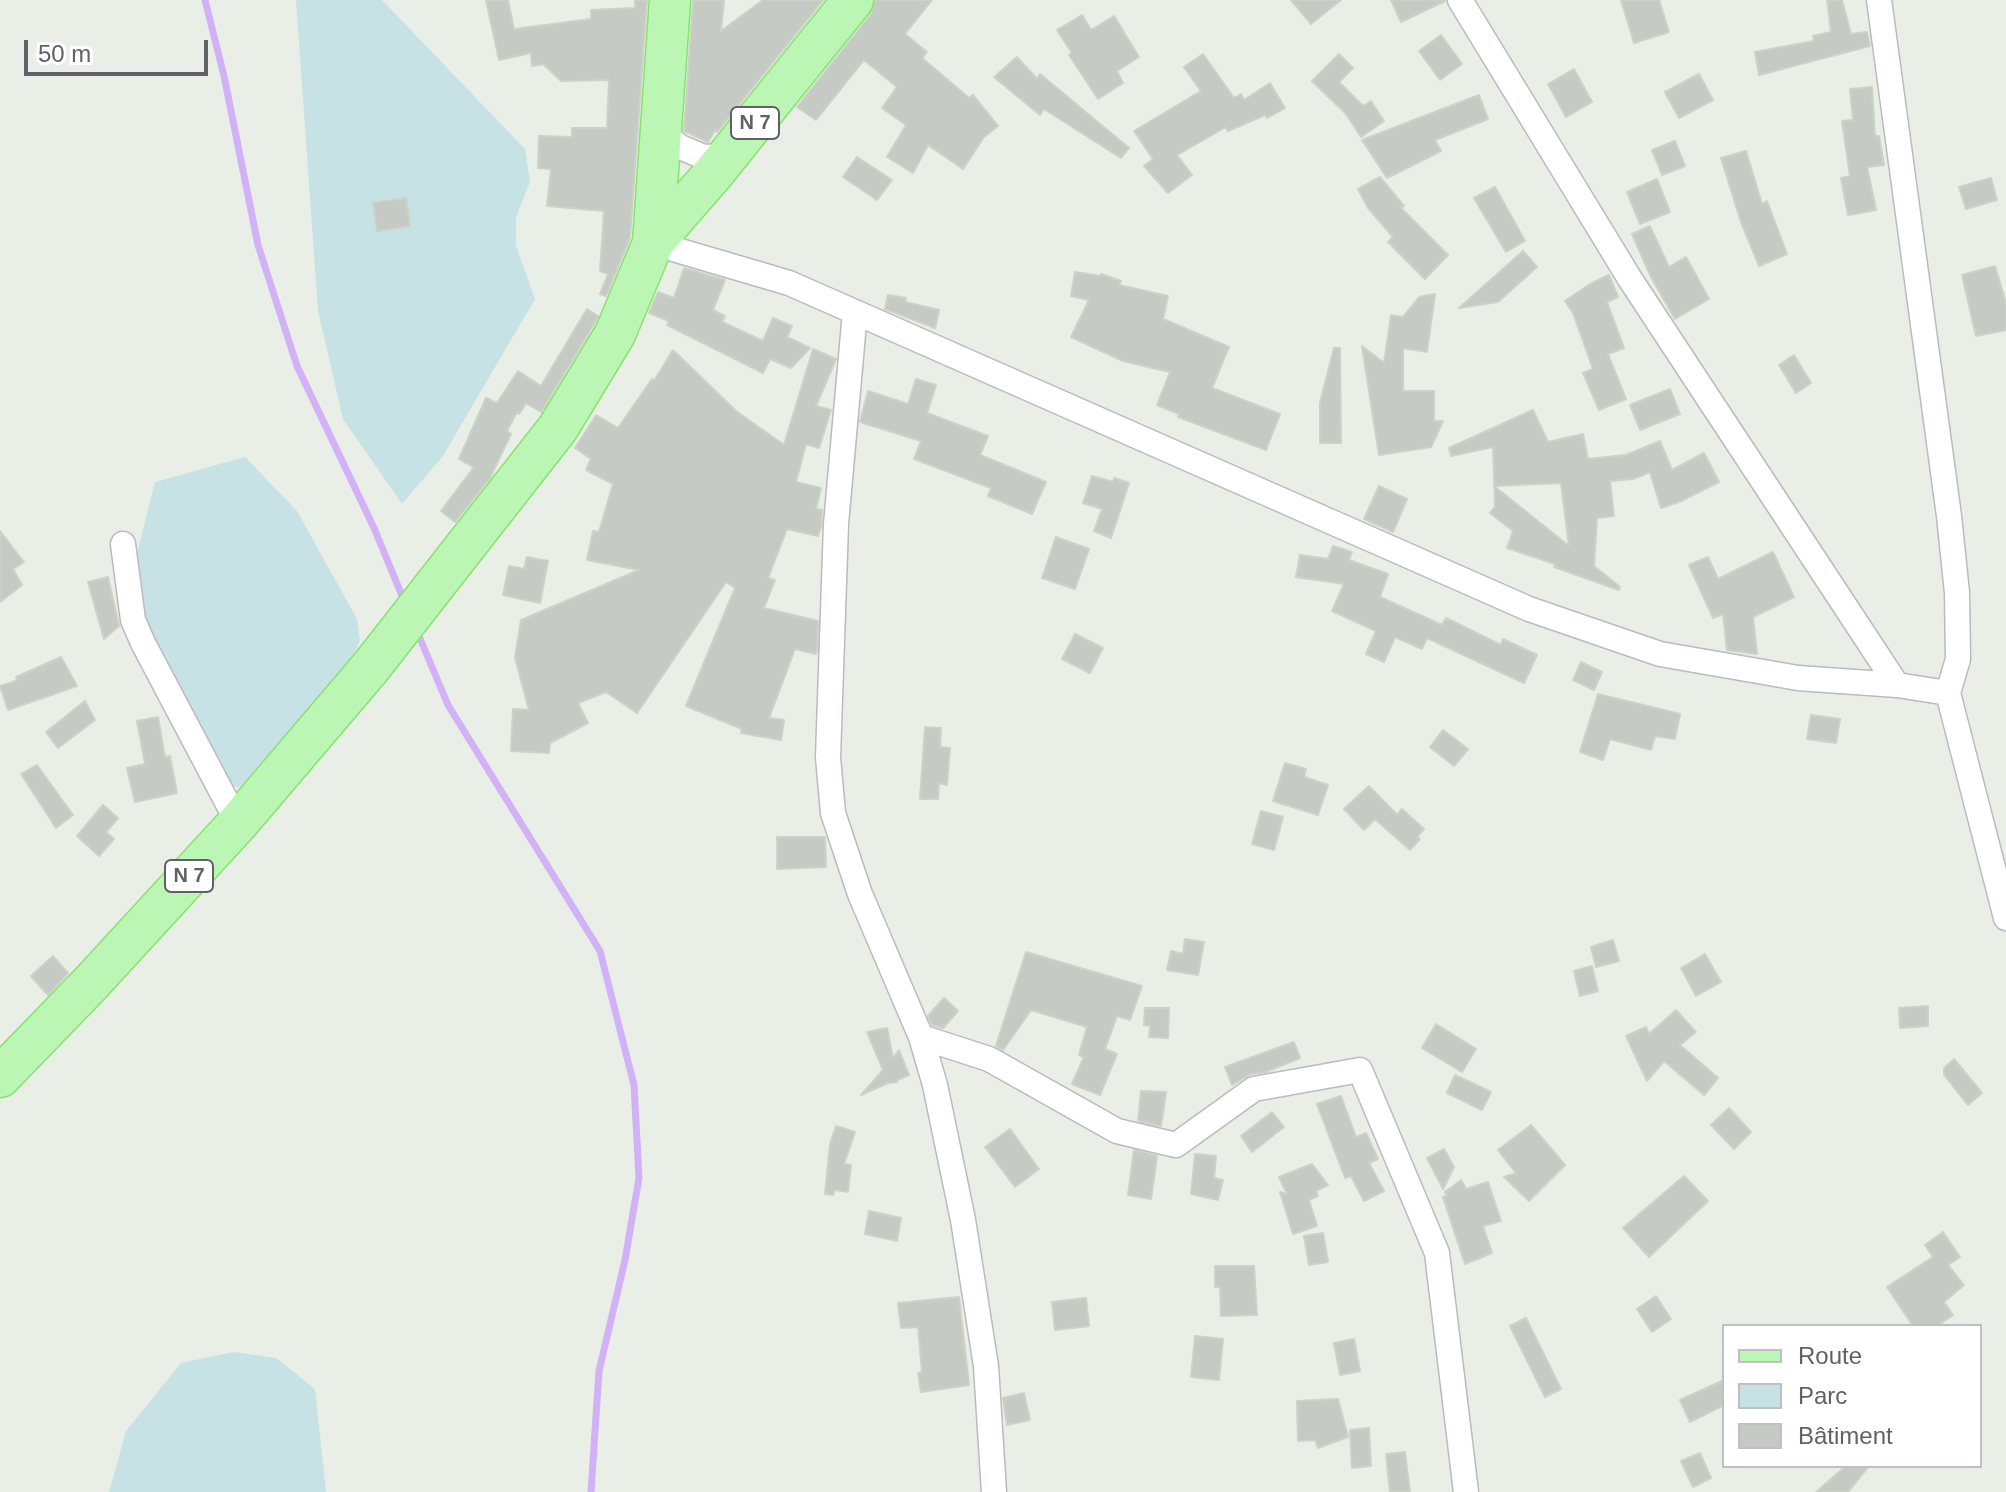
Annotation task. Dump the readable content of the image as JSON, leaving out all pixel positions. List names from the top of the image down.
{
  "streets": {
    "main road": ["N 7"]
  },
  "legend": ["Route", "Parc", "Bâtiment"],
  "scale_bar": "50 m"
}
